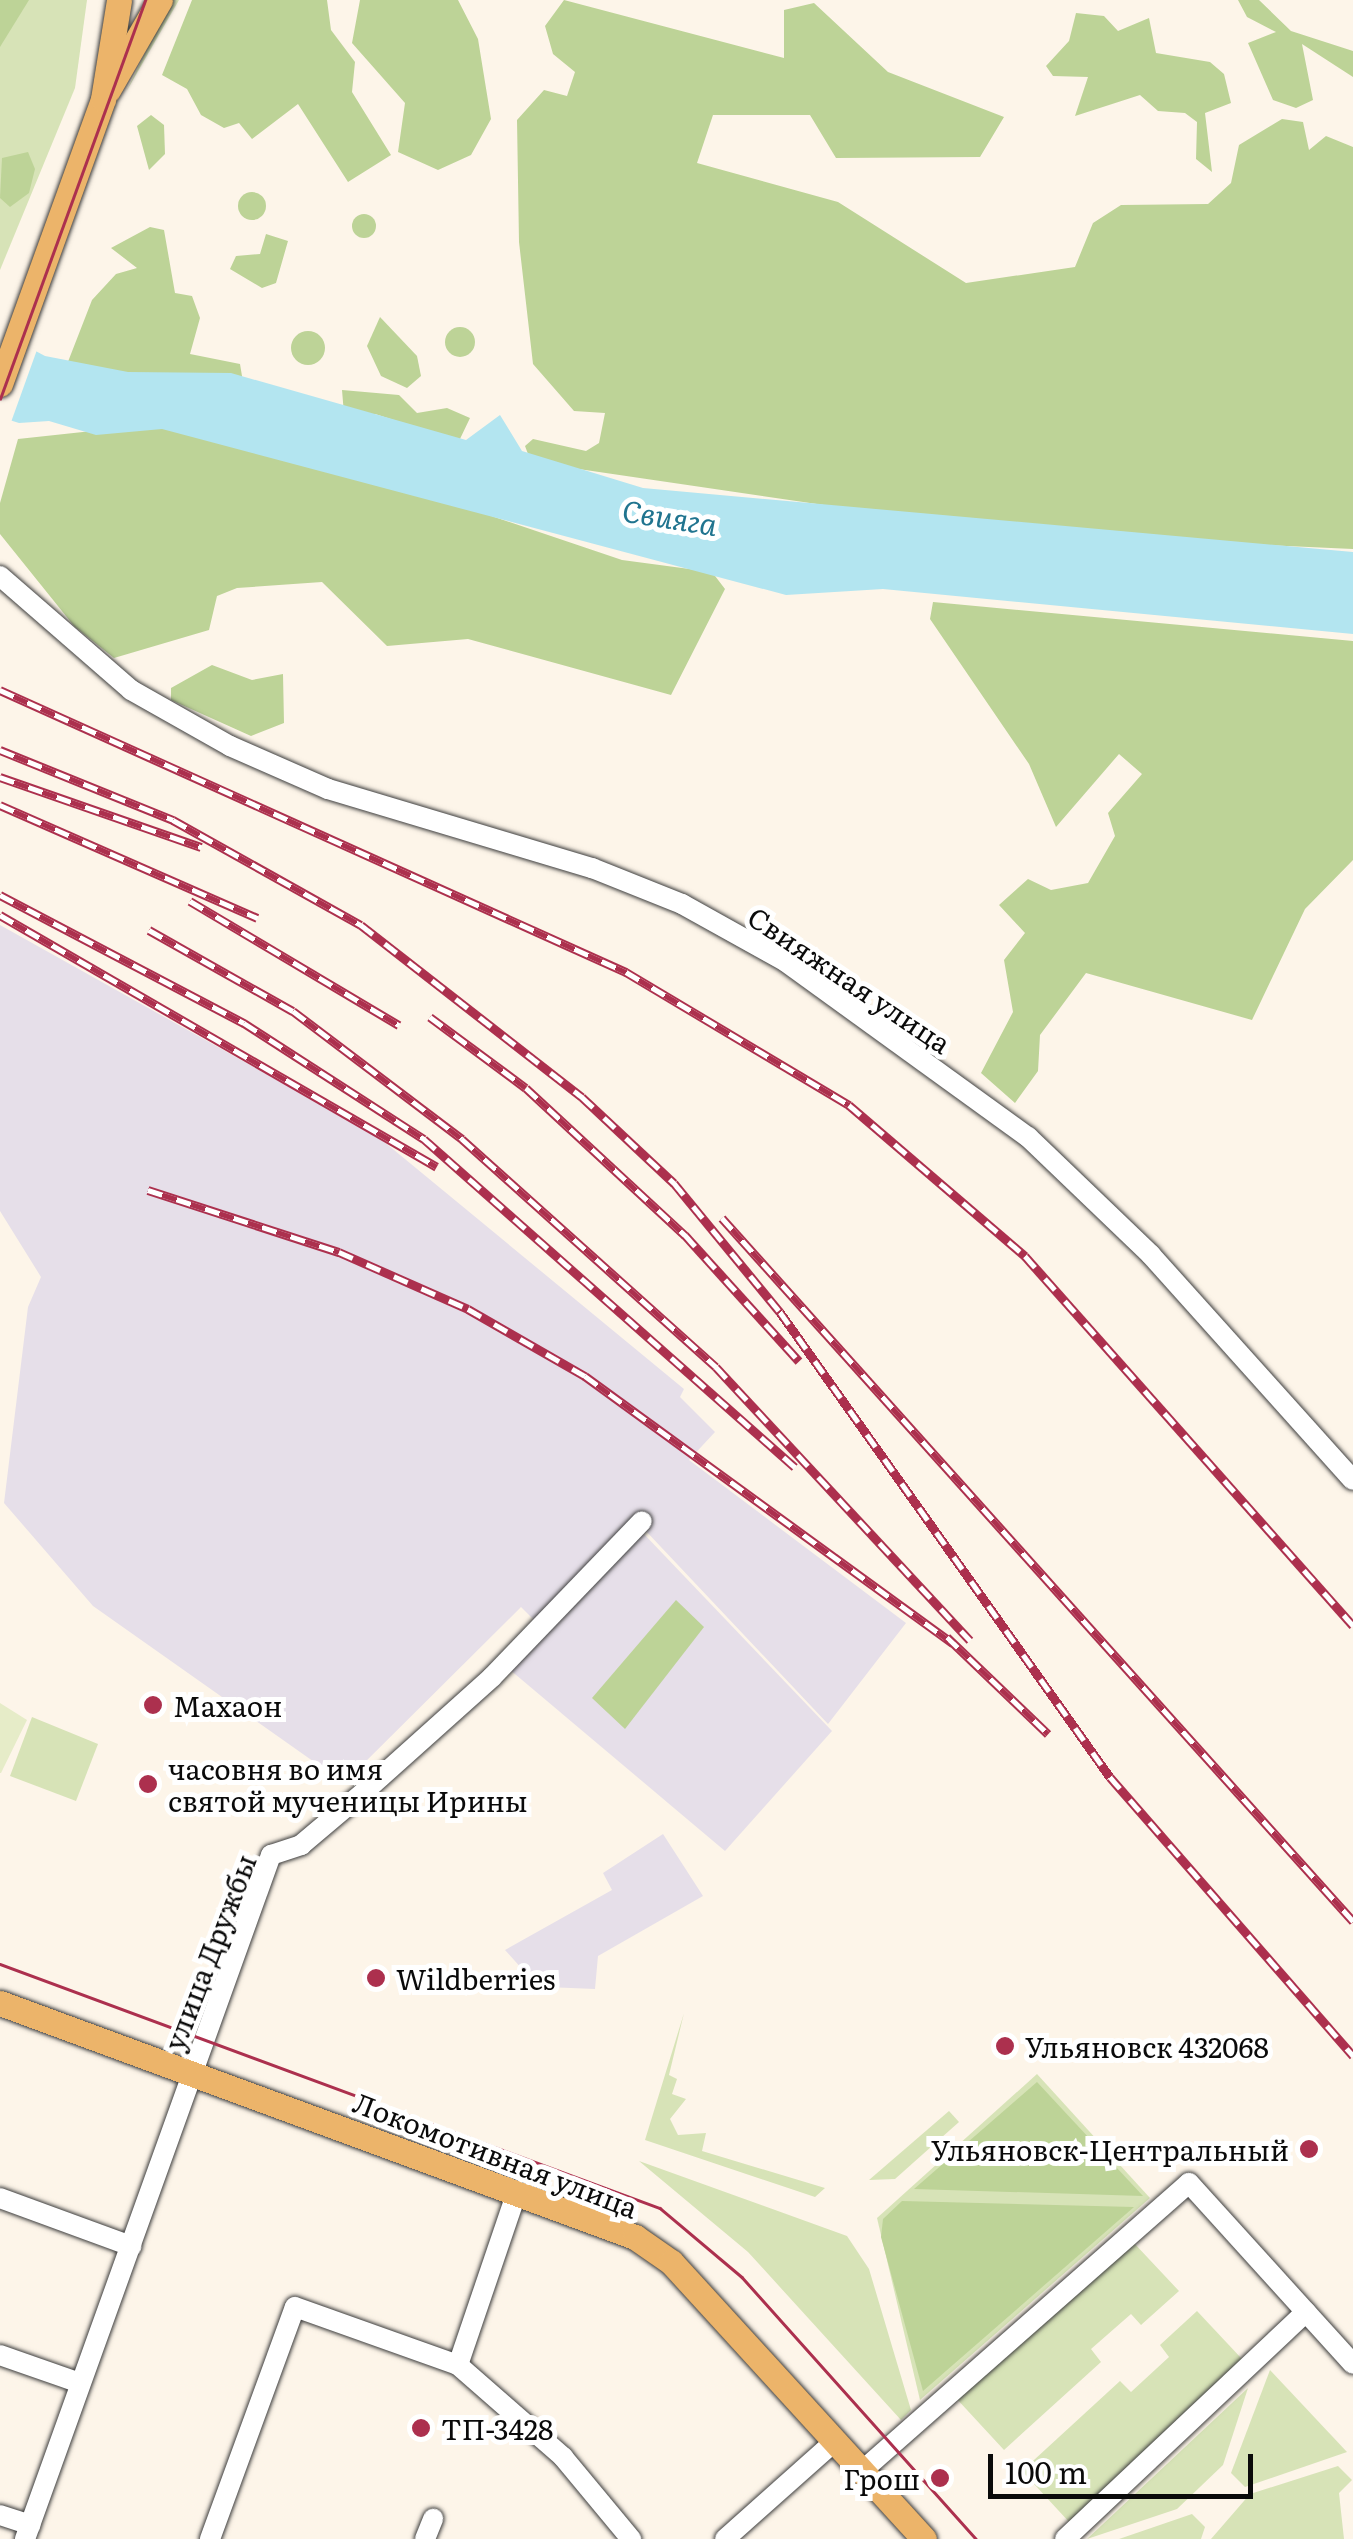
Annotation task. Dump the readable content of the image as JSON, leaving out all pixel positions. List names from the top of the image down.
{
  "streets": {
    "main road": ["Локомотивная улица"],
    "street": ["Свияжная улица", "улица Дружбы"]
  },
  "crossings": [
    ["улица Дружбы", "Локомотивная улица"]
  ],
  "water": ["Свияга"],
  "places": [
    "Махаон",
    "часовня во имя святой мученицы Ирины",
    "Wildberries",
    "Ульяновск 432068",
    "Ульяновск-Центральный",
    "ТП-3428",
    "Грош"
  ],
  "scale_bar": "100 m"
}
